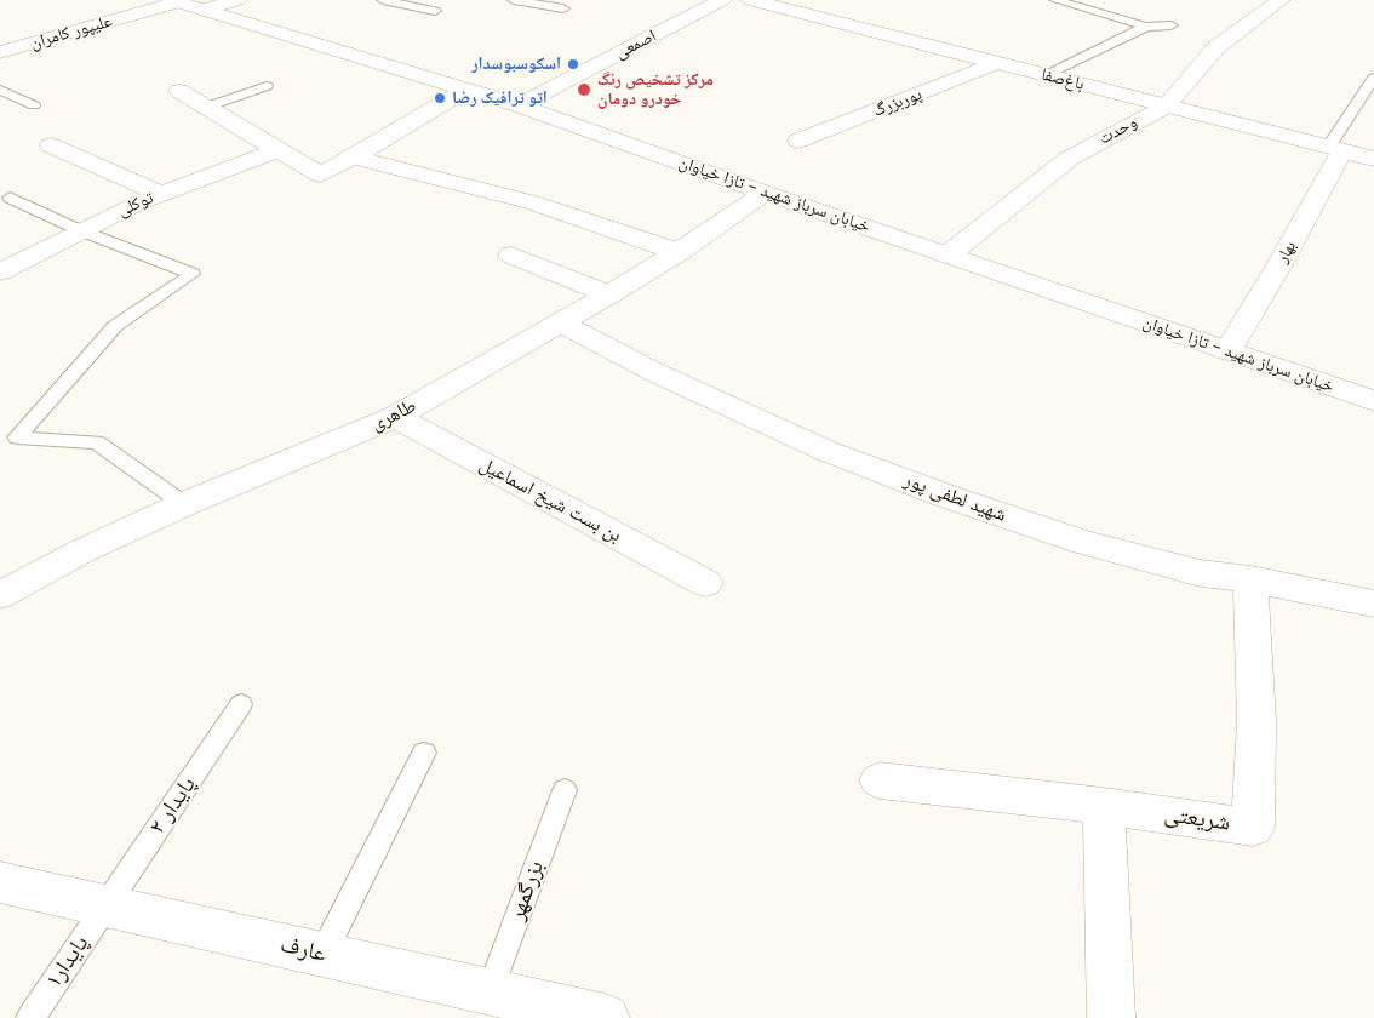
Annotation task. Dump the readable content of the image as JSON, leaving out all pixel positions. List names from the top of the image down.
{
  "streets": {
    "street": [
      "علیپور کامران",
      "اصمعی",
      "باغ‌صفا",
      "پوربزرگ",
      "وحدت",
      "خیابان سرباز شهید - تازا خیاوان",
      "توکلی",
      "بهار",
      "طاهری",
      "شهید لطفی پور",
      "بن بست شیخ اسماعیل",
      "شریعتی",
      "عارف"
    ],
    "lane": ["پایدار ۲", "بزرگمهر", "پایدار۱"]
  },
  "crossings": [
    ["علیپور کامران", "خیابان سرباز شهید - تازا خیاوان"],
    ["اصمعی", "خیابان سرباز شهید - تازا خیاوان"],
    ["باغ‌صفا", "پوربزرگ"],
    ["باغ‌صفا", "وحدت"],
    ["باغ‌صفا", "بهار"],
    ["وحدت", "خیابان سرباز شهید - تازا خیاوان"],
    ["خیابان سرباز شهید - تازا خیاوان", "بهار"],
    ["خیابان سرباز شهید - تازا خیاوان", "طاهری"],
    ["طاهری", "شهید لطفی پور"],
    ["طاهری", "بن بست شیخ اسماعیل"],
    ["شهید لطفی پور", "شریعتی"],
    ["پایدار ۲", "عارف"],
    ["پایدار ۲", "پایدار۱"],
    ["بزرگمهر", "عارف"],
    ["عارف", "پایدار۱"]
  ],
  "places": ["اسکوسبوسدار", "مرکز تشخیص رنگ خودرو دومان", "اتو ترافیک رضا"]
}
